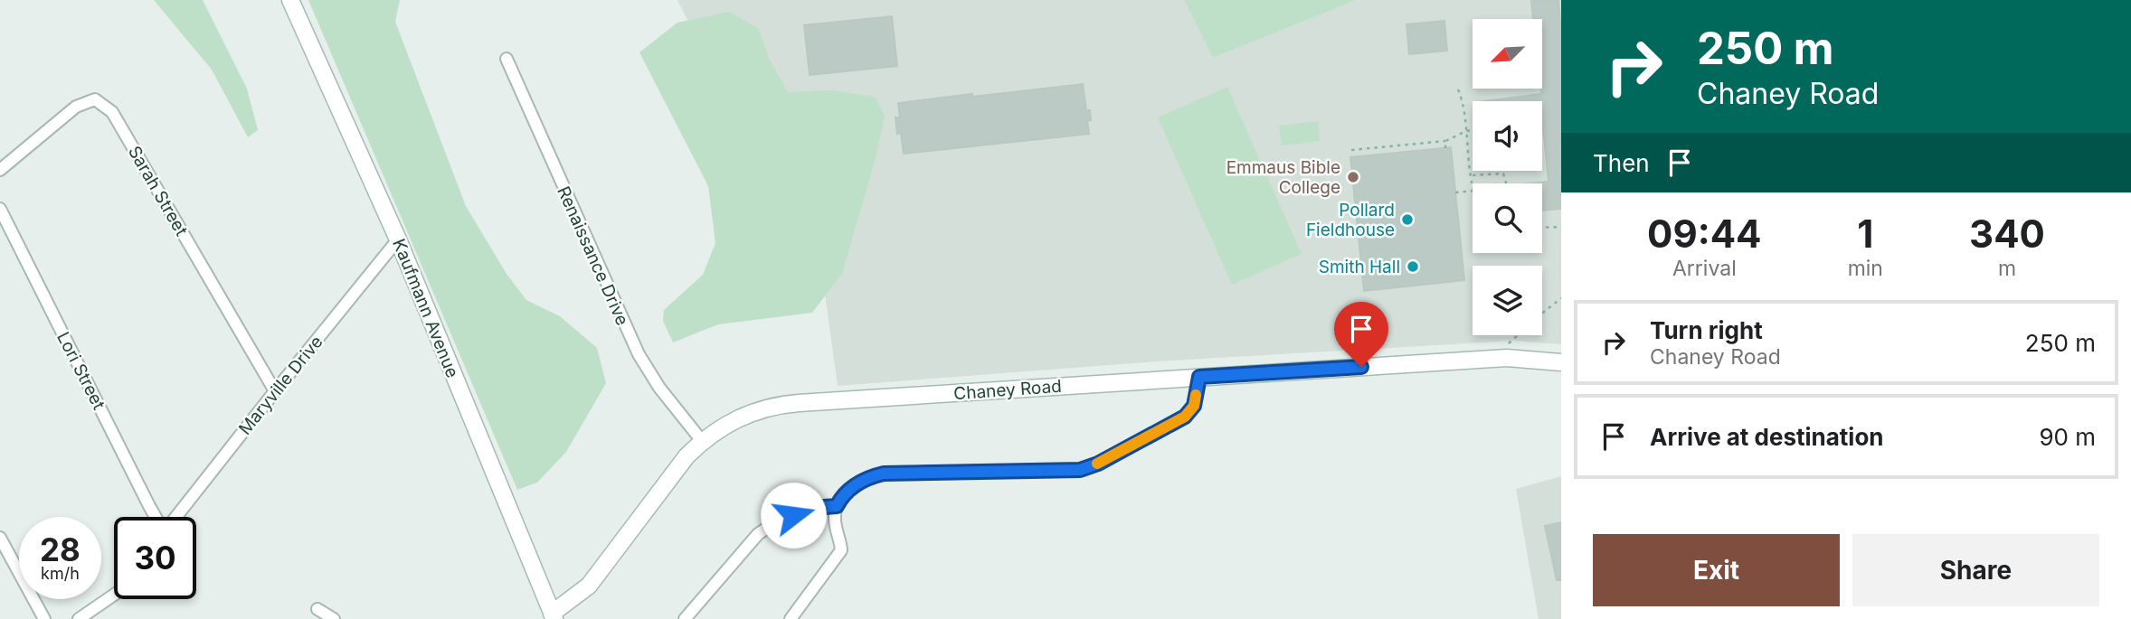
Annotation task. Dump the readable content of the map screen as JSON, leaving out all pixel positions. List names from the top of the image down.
{
  "streets": {
    "street": [
      "Sarah Street",
      "Renaissance Drive",
      "Kaufmann Avenue",
      "Lori Street",
      "Maryville Drive",
      "Chaney Road"
    ]
  },
  "crossings": [
    ["Sarah Street", "Maryville Drive"],
    ["Renaissance Drive", "Chaney Road"],
    ["Kaufmann Avenue", "Maryville Drive"],
    ["Kaufmann Avenue", "Chaney Road"]
  ],
  "places": ["Emmaus Bible College", "Pollard Fieldhouse", "Smith Hall"],
  "north": "bottom left",
  "page": {
    "turn": ["250 m", "Chaney Road"],
    "then": "Then",
    "eta": [
      "09:44",
      "Arrival",
      "1",
      "min",
      "340",
      "m"
    ],
    "list": [
      {
        "name": "Turn right",
        "note": "Chaney Road",
        "value": "250 m"
      },
      {
        "name": "Arrive at destination",
        "value": "90 m"
      }
    ],
    "speed": "28 km/h",
    "limit": "30",
    "buttons": ["Exit", "Share"]
  }
}
